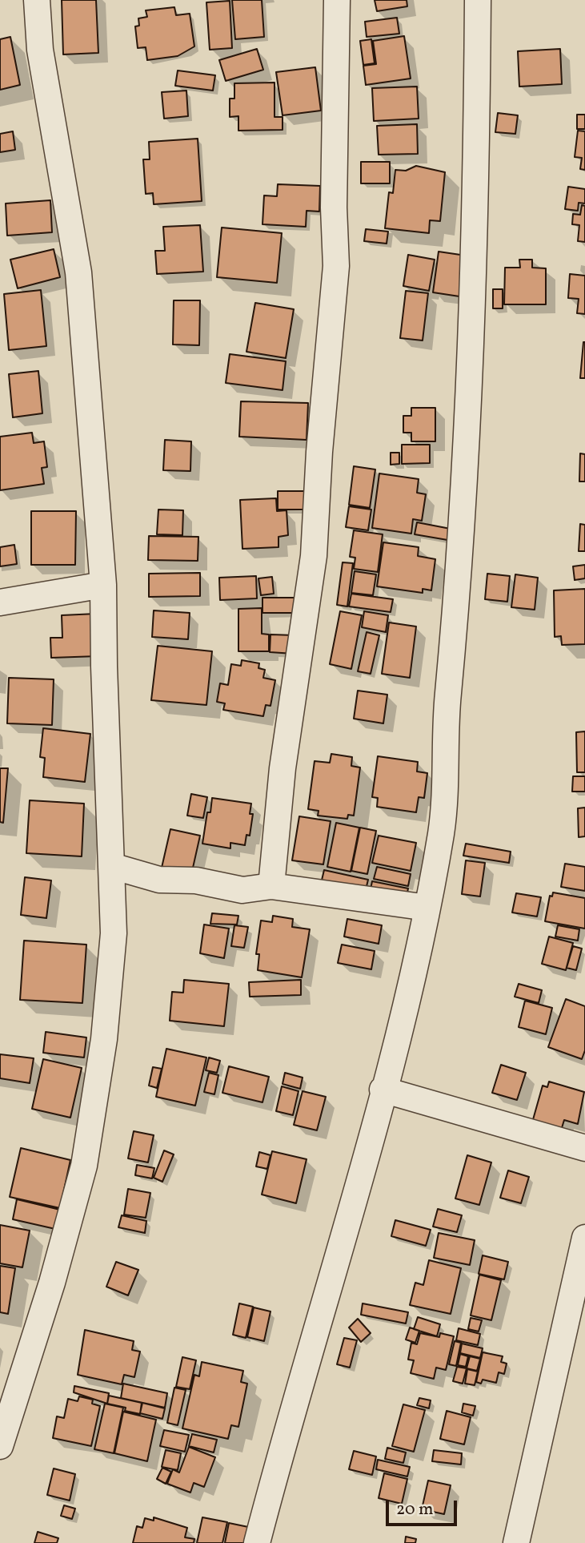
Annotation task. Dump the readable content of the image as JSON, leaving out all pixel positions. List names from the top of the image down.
{
  "scale_bar": "20 m"
}
